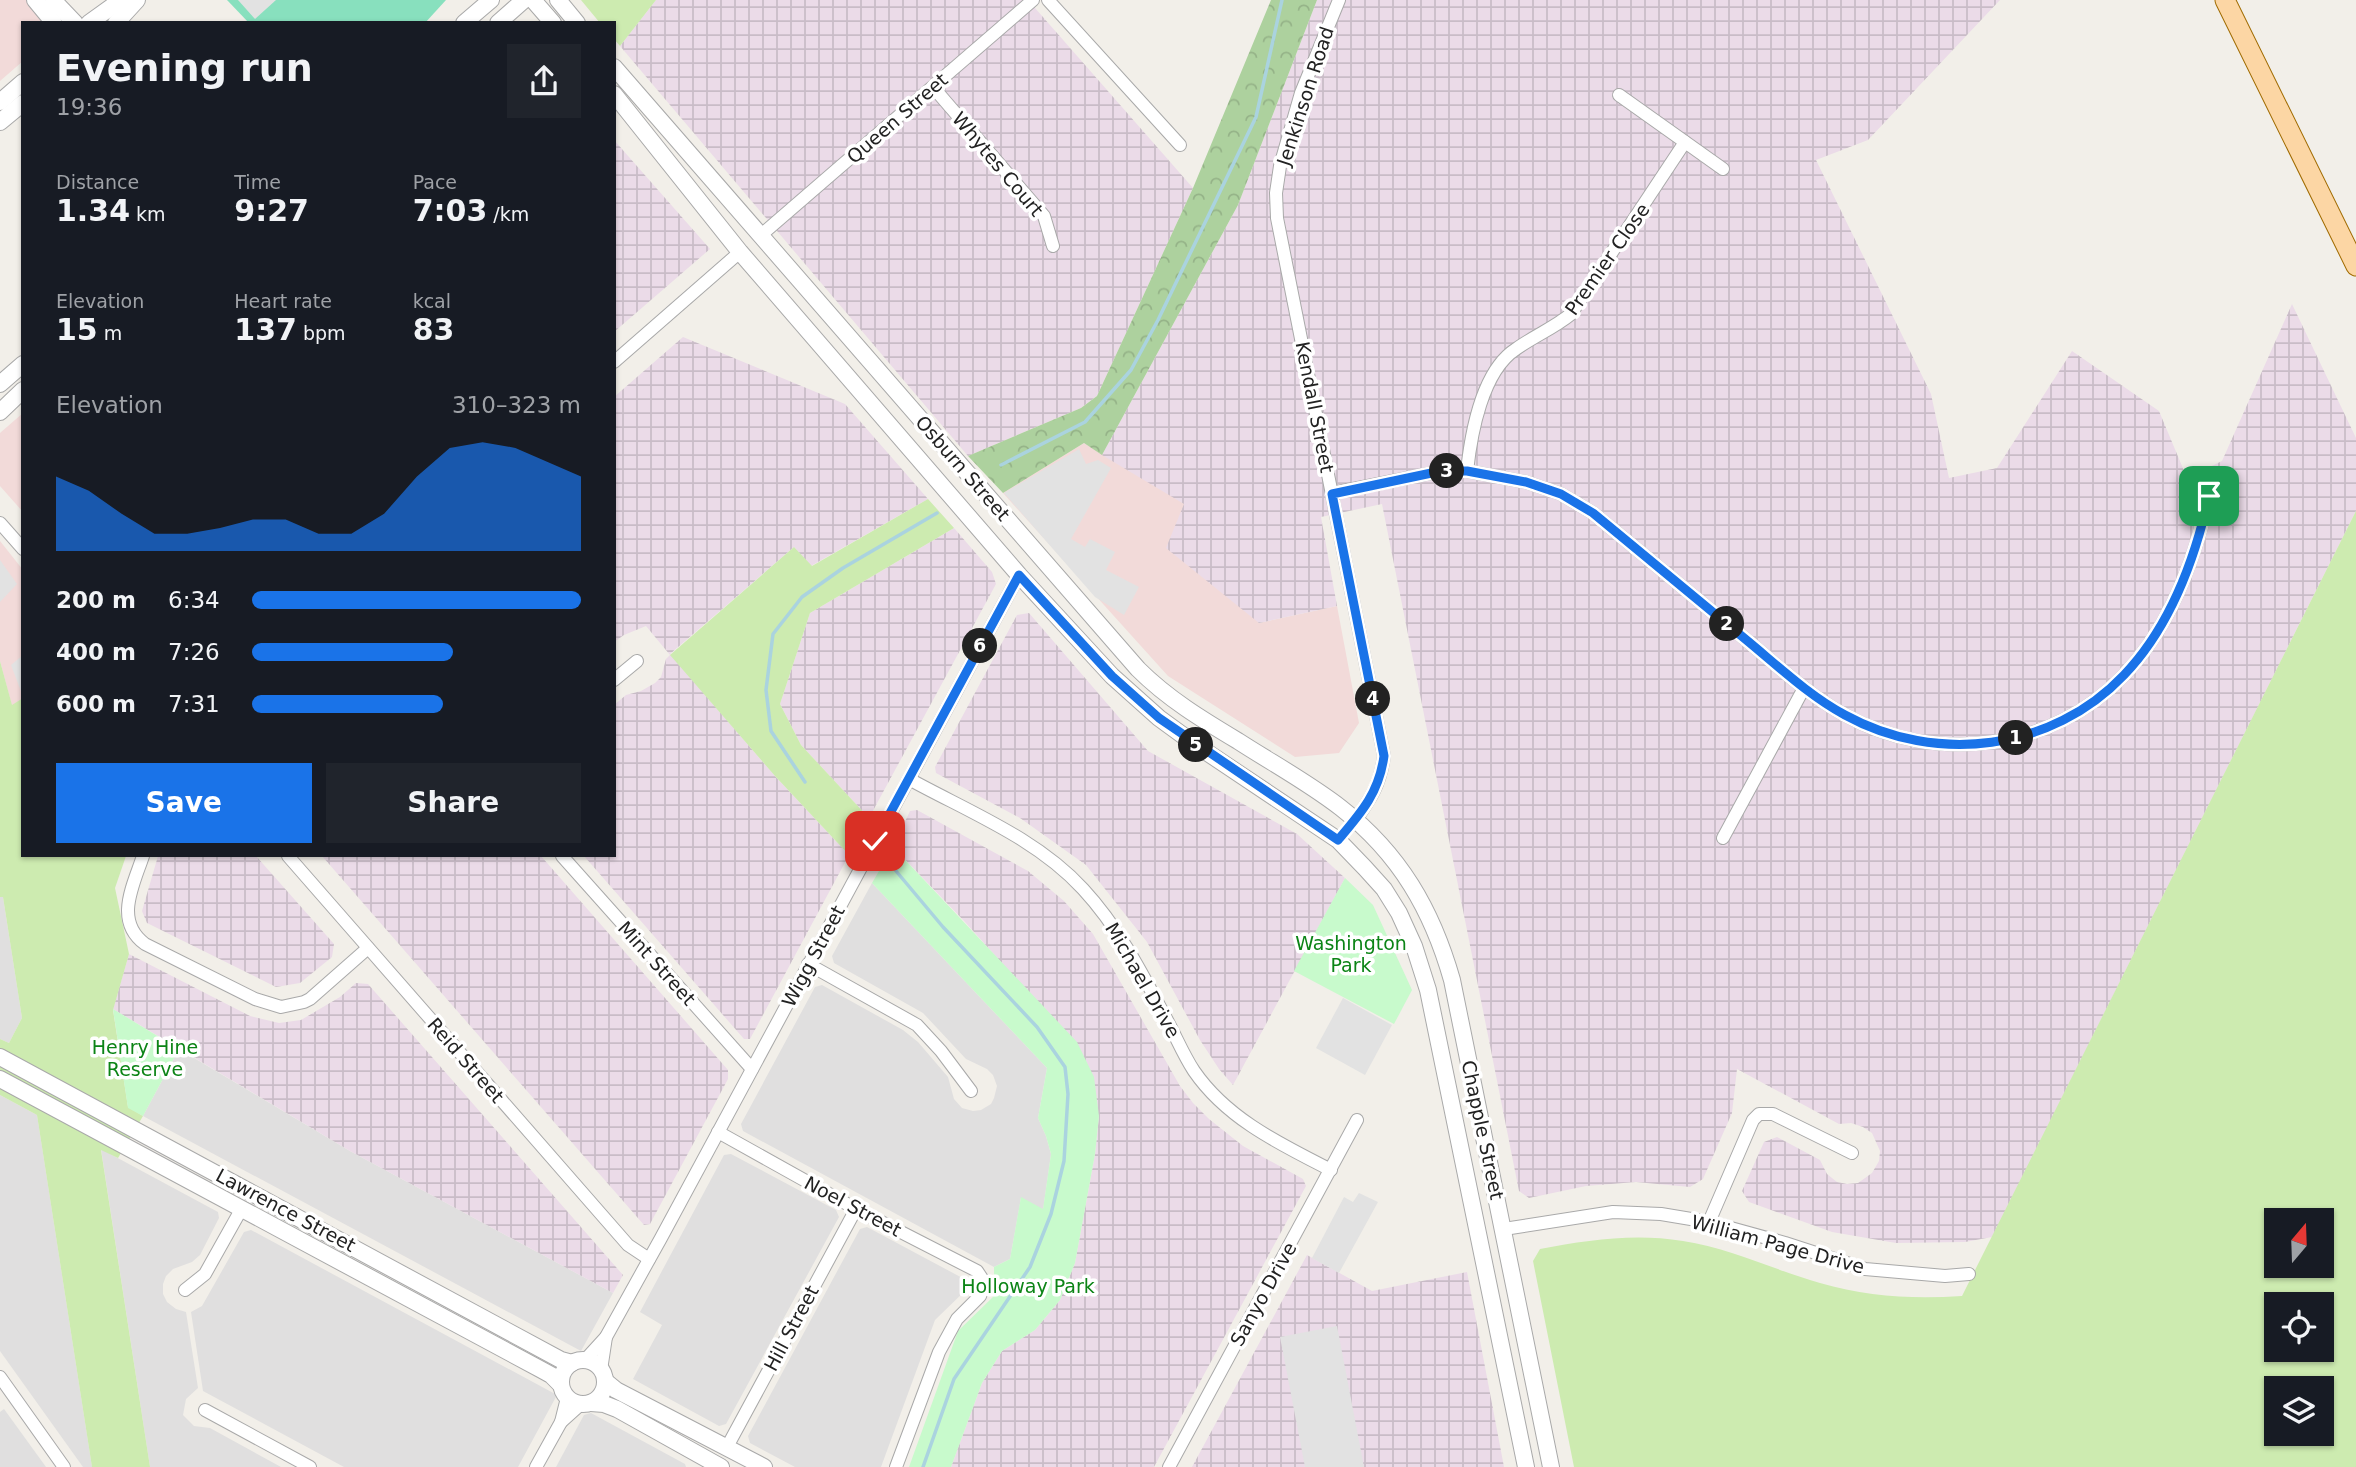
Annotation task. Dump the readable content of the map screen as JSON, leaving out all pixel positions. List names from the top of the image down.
{
  "streets": {
    "street": [
      "Jenkinson Road",
      "Queen Street",
      "Whytes Court",
      "Premier Close",
      "Kendall Street",
      "Osburn Street",
      "Wigg Street",
      "Mint Street",
      "Michael Drive",
      "Reid Street",
      "Chapple Street",
      "Noel Street",
      "Lawrence Street",
      "William Page Drive",
      "Sanyo Drive",
      "Hill Street"
    ]
  },
  "crossings": [
    ["Jenkinson Road", "Kendall Street"],
    ["Queen Street", "Whytes Court"],
    ["Queen Street", "Osburn Street"],
    ["Kendall Street", "Osburn Street"],
    ["Kendall Street", "Chapple Street"],
    ["Osburn Street", "Wigg Street"],
    ["Osburn Street", "Chapple Street"],
    ["Wigg Street", "Mint Street"],
    ["Wigg Street", "Michael Drive"],
    ["Wigg Street", "Reid Street"],
    ["Wigg Street", "Noel Street"],
    ["Wigg Street", "Lawrence Street"],
    ["Michael Drive", "Sanyo Drive"],
    ["Chapple Street", "William Page Drive"],
    ["Noel Street", "Hill Street"]
  ],
  "parks": ["Washington Park", "Henry Hine Reserve", "Holloway Park"],
  "north": "top",
  "page": {
    "heading": ["Evening run", "19:36"],
    "stats": [
      ["Distance", "1.34 km"],
      ["Time", "9:27"],
      ["Pace", "7:03 /km"],
      ["Elevation", "15 m"],
      ["Heart rate", "137 bpm"],
      ["kcal", "83"]
    ],
    "chart": ["Elevation", "310–323 m"],
    "pins": [
      "3",
      "2",
      "6",
      "4",
      "1",
      "5"
    ],
    "list": [
      {
        "name": "200 m",
        "note": "6:34"
      },
      {
        "name": "400 m",
        "note": "7:26"
      },
      {
        "name": "600 m",
        "note": "7:31"
      }
    ],
    "buttons": ["Save", "Share"]
  }
}
